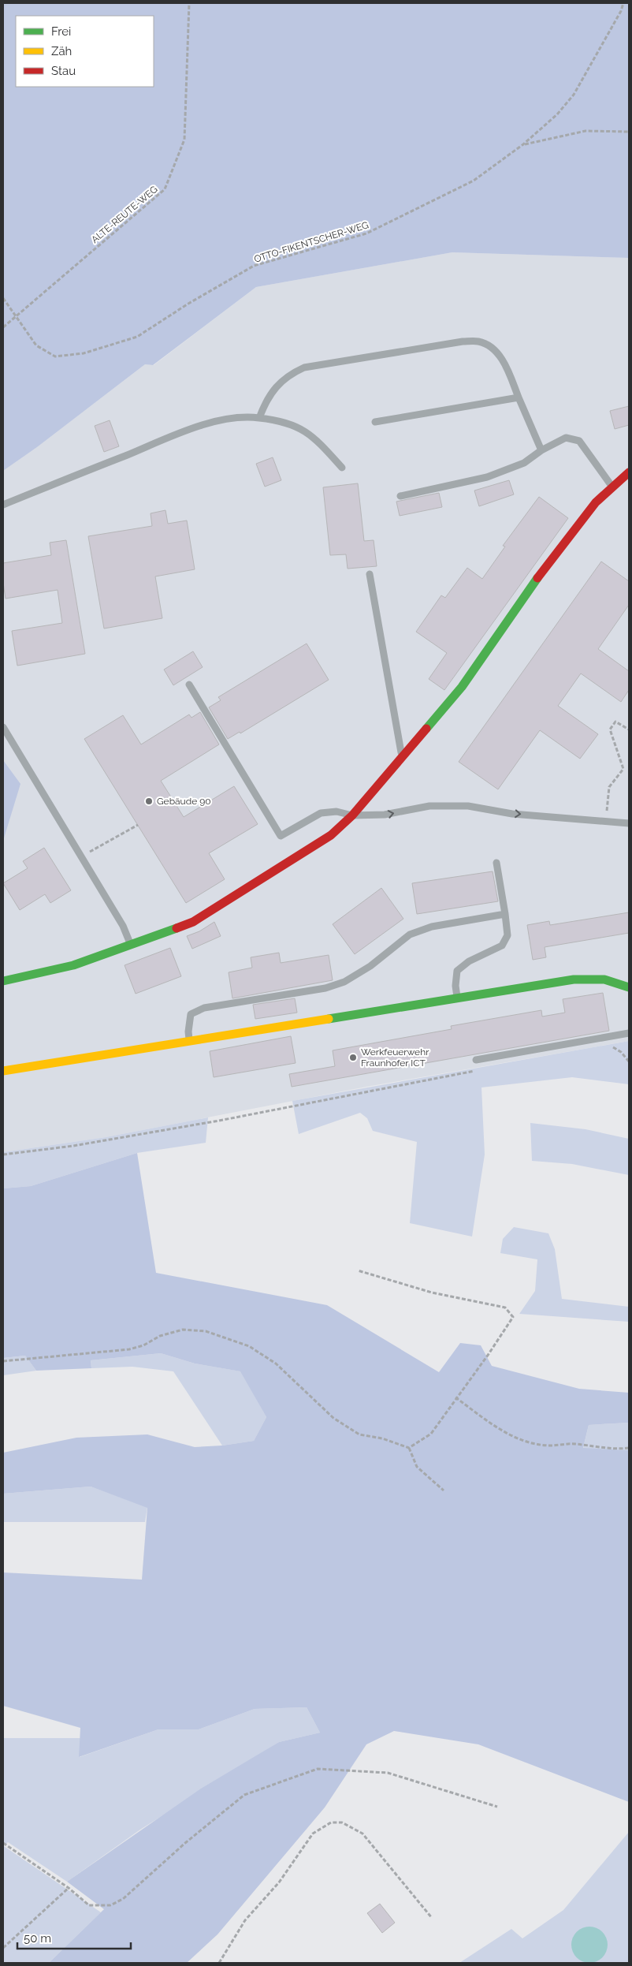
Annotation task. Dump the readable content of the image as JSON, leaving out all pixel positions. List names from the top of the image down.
{
  "streets": {
    "path": ["ALTE-REUTE-WEG", "OTTO-FIKENTSCHER-WEG"]
  },
  "crossings": [
    ["ALTE-REUTE-WEG", "OTTO-FIKENTSCHER-WEG"]
  ],
  "places": ["Gebäude 90", "Werkfeuerwehr Fraunhofer ICT"],
  "legend": ["Frei", "Zäh", "Stau"],
  "scale_bar": "50 m"
}
